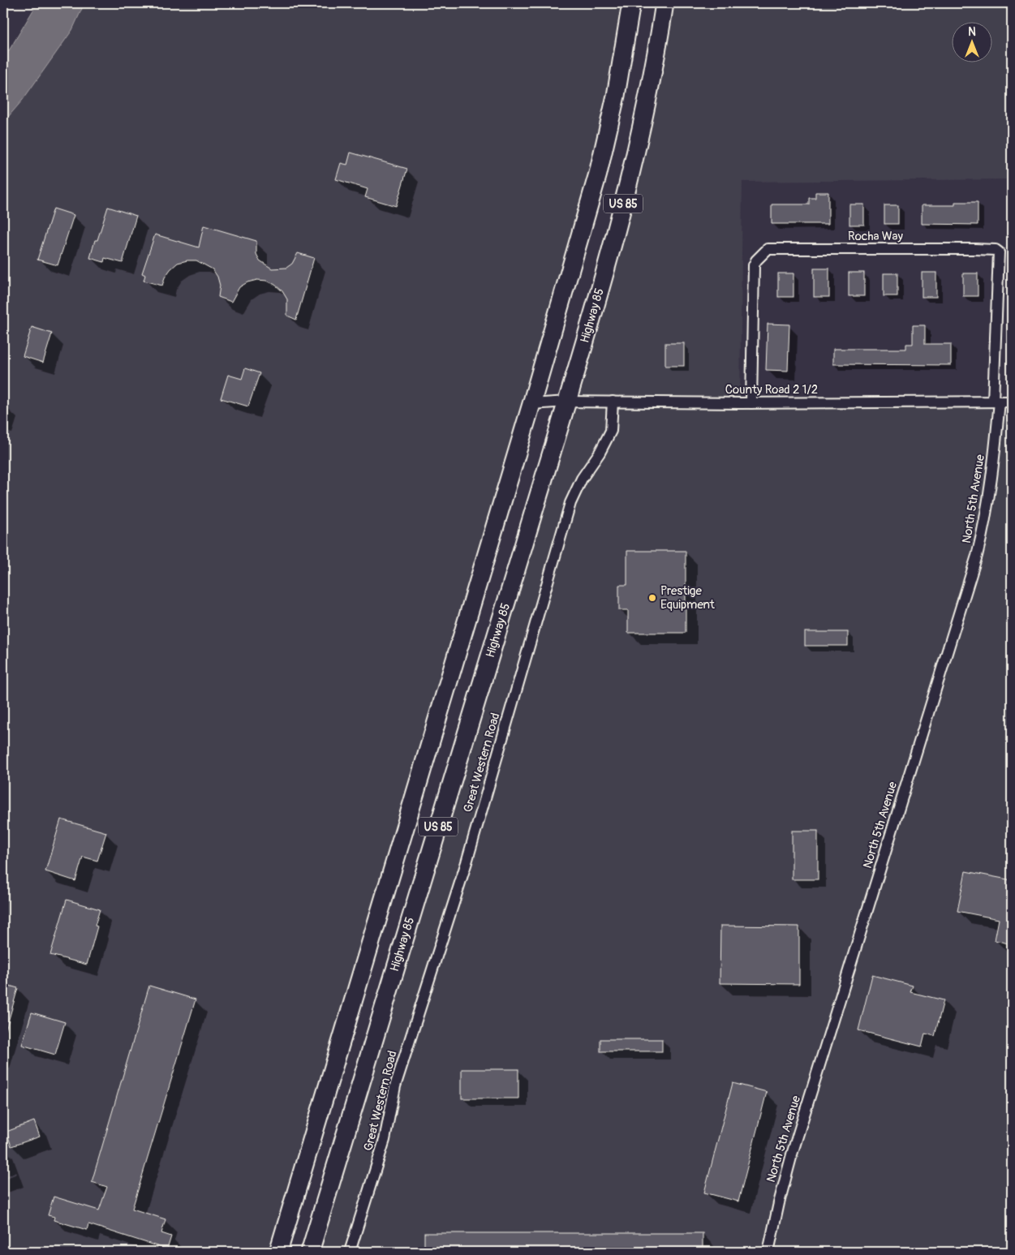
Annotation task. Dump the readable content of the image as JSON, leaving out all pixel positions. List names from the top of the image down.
{
  "streets": {
    "highway": ["US 85", "Highway 85"],
    "street": [
      "Rocha Way",
      "County Road 2 1/2",
      "North 5th Avenue",
      "Great Western Road"
    ]
  },
  "crossings": [
    ["US 85", "County Road 2 1/2"],
    ["Rocha Way", "County Road 2 1/2"],
    ["Rocha Way", "North 5th Avenue"],
    ["Highway 85", "County Road 2 1/2"],
    ["County Road 2 1/2", "North 5th Avenue"],
    ["County Road 2 1/2", "Great Western Road"]
  ],
  "places": ["Prestige Equipment"],
  "north": "top"
}
